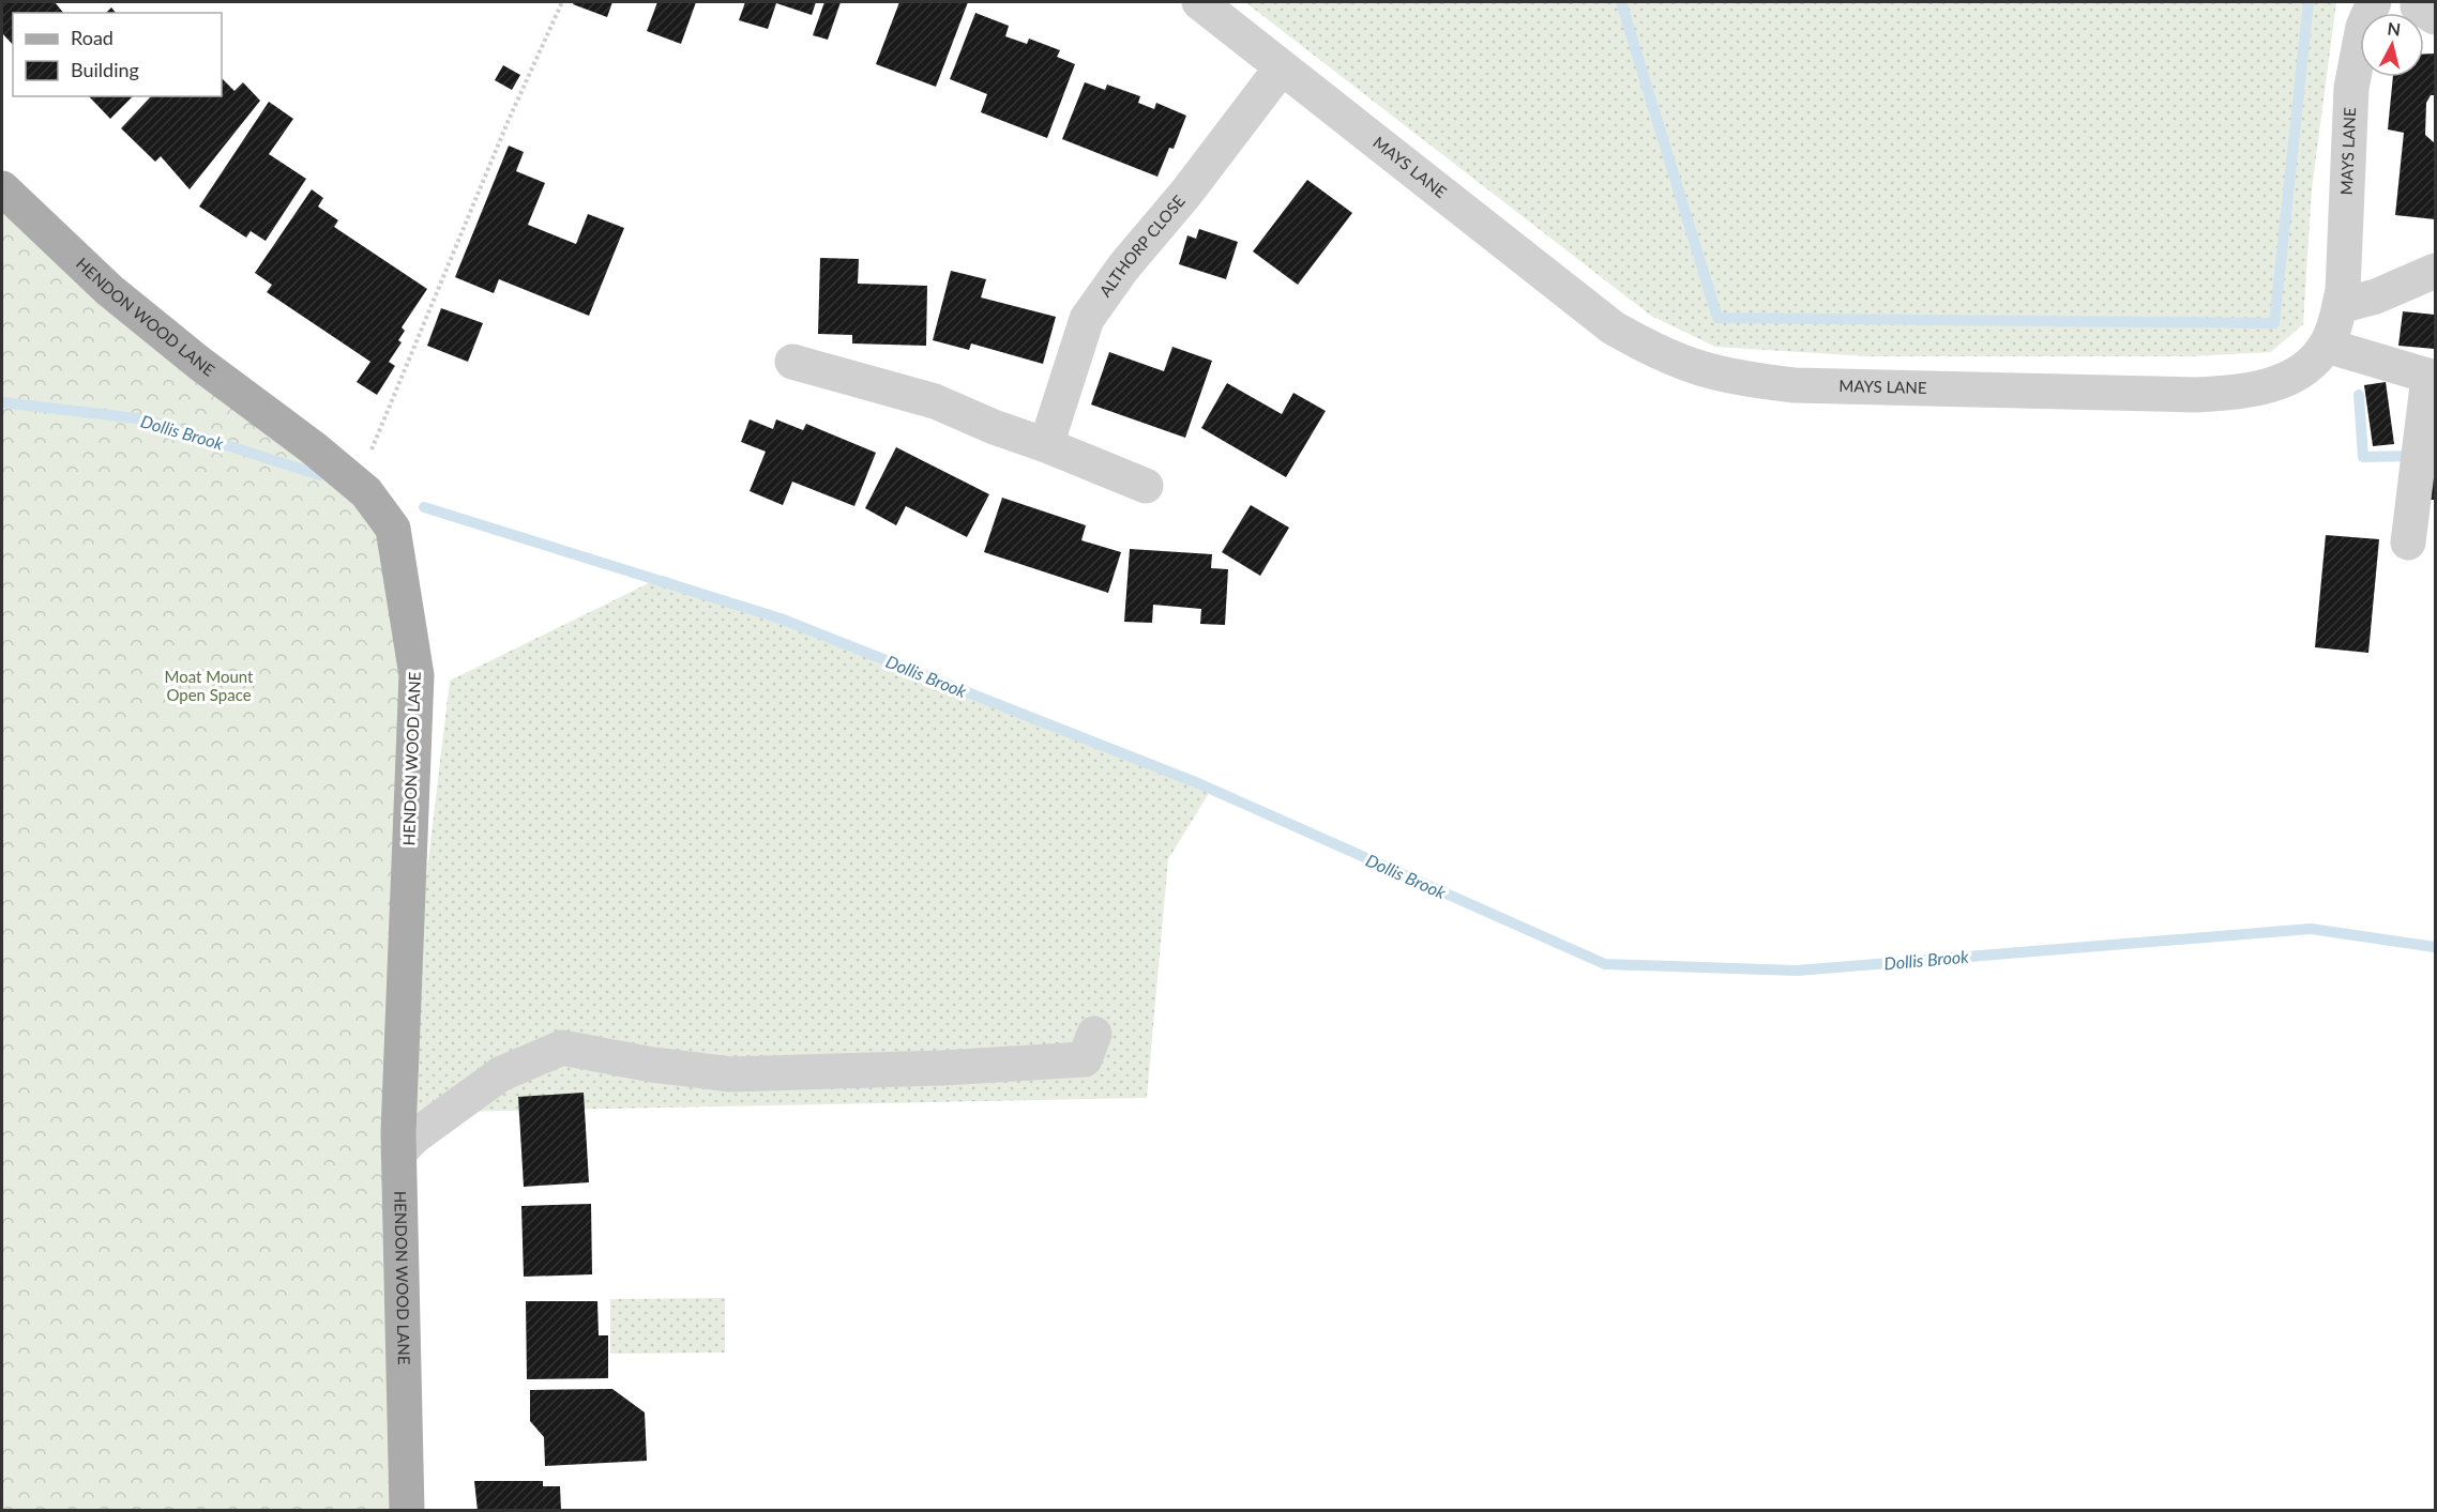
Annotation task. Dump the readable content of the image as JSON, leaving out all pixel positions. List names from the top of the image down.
{
  "streets": {
    "main road": ["HENDON WOOD LANE"],
    "street": ["MAYS LANE", "ALTHORP CLOSE"]
  },
  "crossings": [
    ["MAYS LANE", "ALTHORP CLOSE"]
  ],
  "water": ["Dollis Brook"],
  "parks": ["Moat Mount Open Space"],
  "legend": ["Road", "Building"],
  "north": "top"
}
